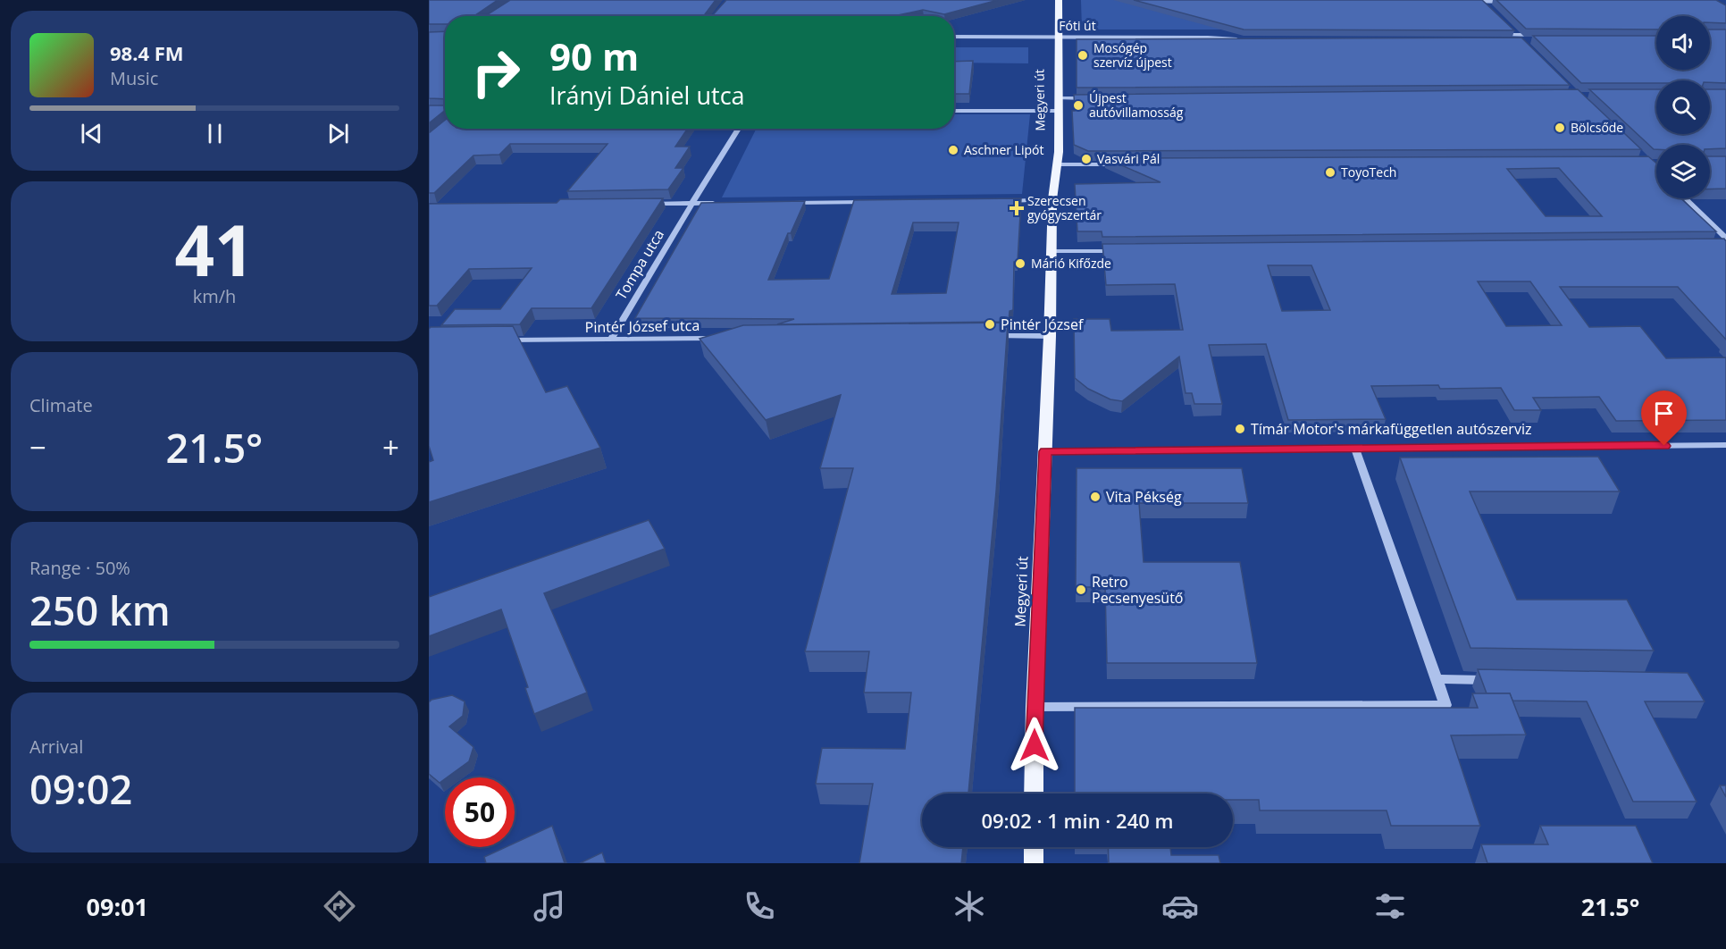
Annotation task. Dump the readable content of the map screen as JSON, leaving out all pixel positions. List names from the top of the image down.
{
  "streets": {
    "main road": ["Megyeri út"],
    "street": ["Fóti út", "Tompa utca", "Pintér József utca"]
  },
  "crossings": [
    ["Fóti út", "Megyeri út"],
    ["Tompa utca", "Pintér József utca"]
  ],
  "places": {
    "other": [
      "Mosógép szervíz újpest",
      "Újpest autóvillamosság",
      "Bölcsőde",
      "Aschner Lipót",
      "Vasvári Pál",
      "ToyoTech",
      "Márió Kifőzde",
      "Pintér József",
      "Tímár Motor's márkafüggetlen autószerviz",
      "Vita Pékség",
      "Retro Pecsenyesütő"
    ],
    "health": ["Szerecsen gyógyszertár"]
  },
  "page": {
    "turn": ["90 m", "Irányi Dániel utca"],
    "song": ["98.4 FM", "Music"],
    "tile": [
      ["41", "km/h"],
      "Climate",
      ["Range · 50%", "250 km"],
      ["Arrival", "09:02"]
    ],
    "heat": ["−", "21.5°", "+"],
    "limit": "50",
    "trip": "09:02 · 1 min · 240 m",
    "tabs": ["09:01", "21.5°"]
  }
}
